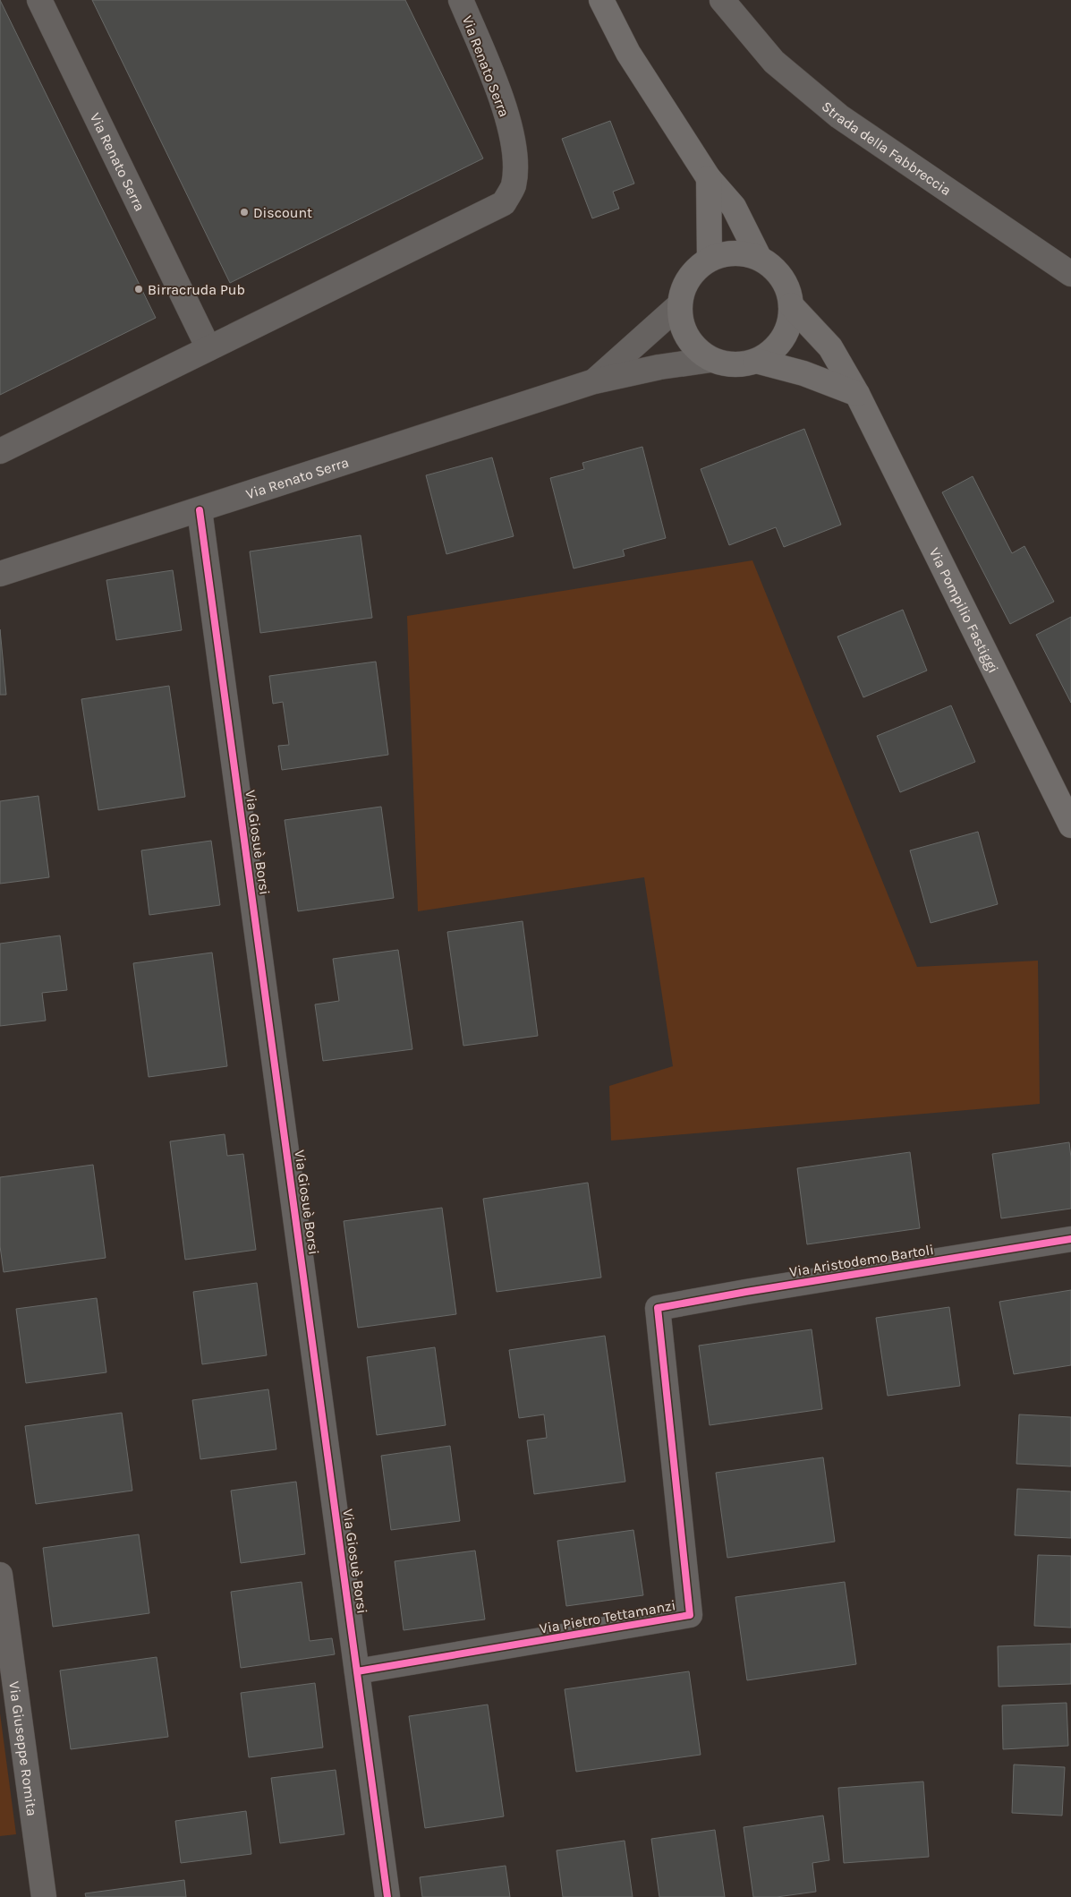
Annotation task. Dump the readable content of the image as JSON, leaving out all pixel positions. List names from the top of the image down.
{
  "streets": {
    "street": [
      "Via Renato Serra",
      "Strada della Fabbreccia",
      "Via Pompilio Fastiggi",
      "Via Giosuè Borsi",
      "Via Aristodemo Bartoli",
      "Via Pietro Tettamanzi",
      "Via Giuseppe Romita"
    ]
  },
  "crossings": [
    ["Via Renato Serra", "Via Pompilio Fastiggi"],
    ["Via Renato Serra", "Via Giosuè Borsi"],
    ["Via Giosuè Borsi", "Via Pietro Tettamanzi"],
    ["Via Aristodemo Bartoli", "Via Pietro Tettamanzi"]
  ],
  "places": ["Discount", "Birracruda Pub"]
}
